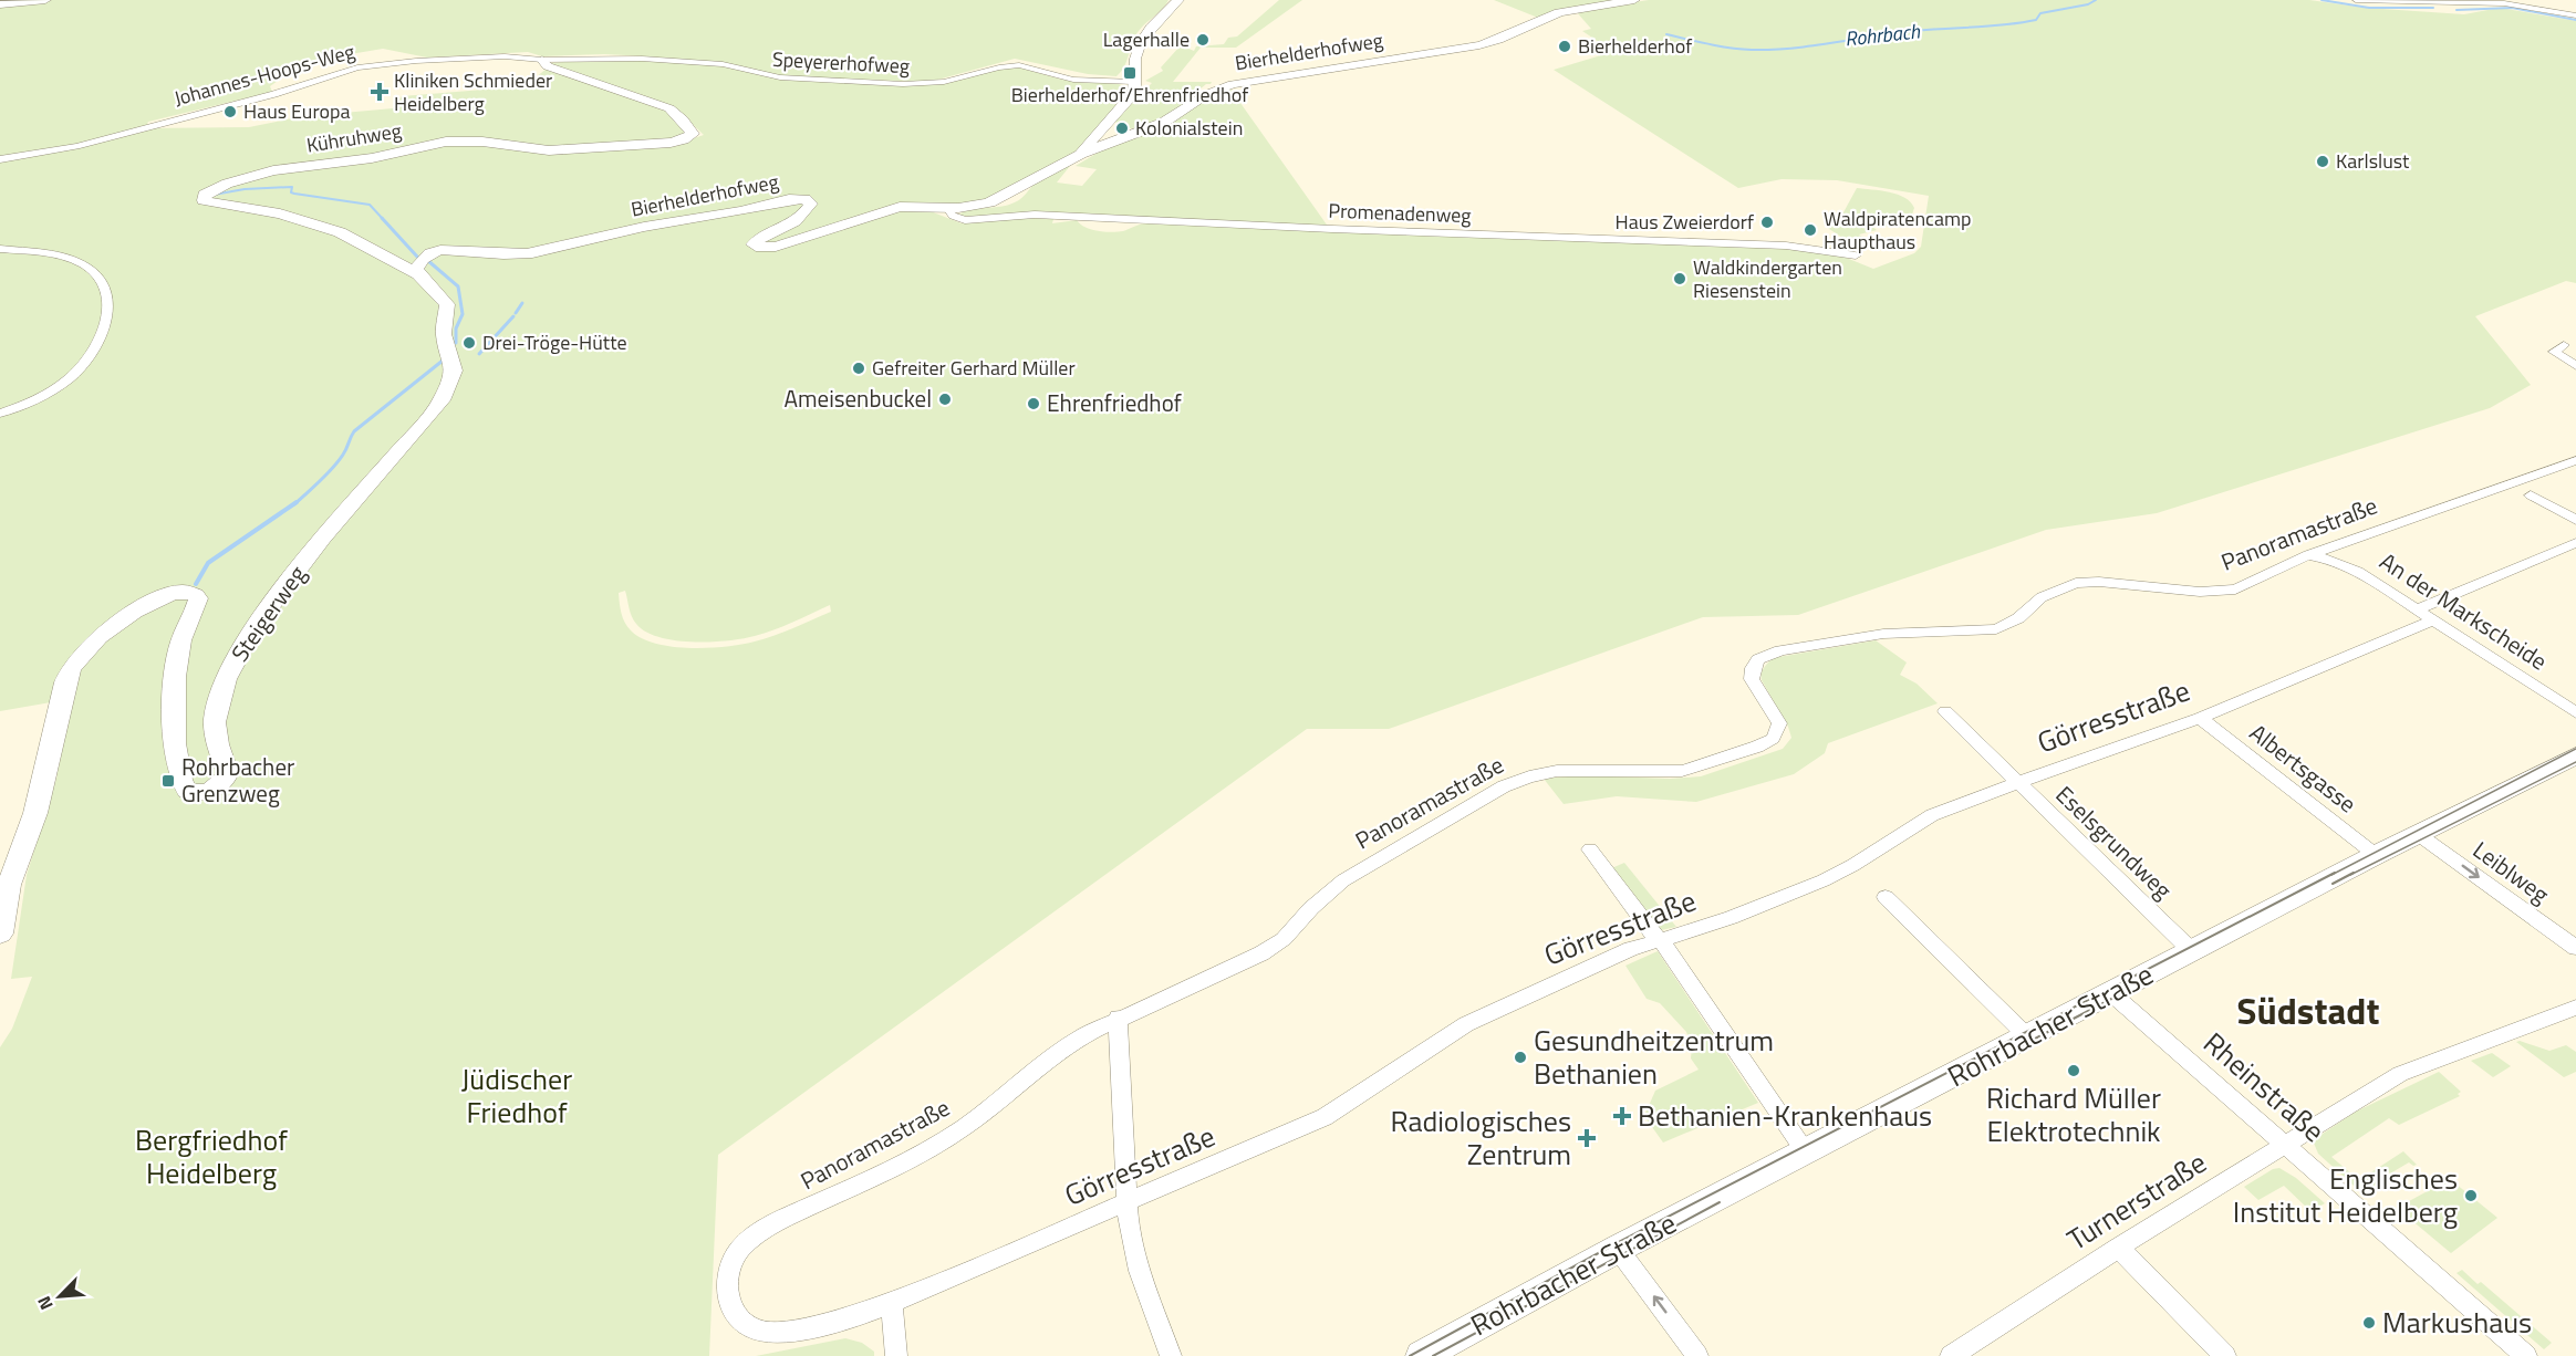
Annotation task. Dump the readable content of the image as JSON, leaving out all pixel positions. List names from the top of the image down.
{
  "streets": {
    "street": [
      "Bierhelderhofweg",
      "Speyererhofweg",
      "Johannes-Hoops-Weg",
      "Kühruhweg",
      "Promenadenweg",
      "Panoramastraße",
      "An der Markscheide",
      "Steigerweg",
      "Görresstraße",
      "Albertsgasse",
      "Eselsgrundweg",
      "Leiblweg",
      "Rohrbacher Straße",
      "Rheinstraße",
      "Turnerstraße"
    ]
  },
  "crossings": [
    ["Bierhelderhofweg", "Kühruhweg"],
    ["Bierhelderhofweg", "Promenadenweg"],
    ["Bierhelderhofweg", "Steigerweg"],
    ["Speyererhofweg", "Johannes-Hoops-Weg"],
    ["Speyererhofweg", "Kühruhweg"],
    ["Johannes-Hoops-Weg", "Kühruhweg"],
    ["Kühruhweg", "Steigerweg"],
    ["Panoramastraße", "An der Markscheide"],
    ["Panoramastraße", "Görresstraße"],
    ["An der Markscheide", "Görresstraße"],
    ["Görresstraße", "Albertsgasse"],
    ["Görresstraße", "Eselsgrundweg"],
    ["Albertsgasse", "Rohrbacher Straße"],
    ["Eselsgrundweg", "Rohrbacher Straße"],
    ["Leiblweg", "Rohrbacher Straße"],
    ["Rohrbacher Straße", "Rheinstraße"],
    ["Rheinstraße", "Turnerstraße"]
  ],
  "one_way": ["Leiblweg"],
  "districts": ["Südstadt"],
  "water": ["Rohrbach"],
  "parks": ["Jüdischer Friedhof", "Bergfriedhof Heidelberg"],
  "places": {
    "other": [
      "Lagerhalle",
      "Bierhelderhof",
      "Haus Europa",
      "Kolonialstein",
      "Karlslust",
      "Haus Zweierdorf",
      "Waldpiratencamp Haupthaus",
      "Waldkindergarten Riesenstein",
      "Drei-Tröge-Hütte",
      "Gefreiter Gerhard Müller",
      "Ameisenbuckel",
      "Ehrenfriedhof",
      "Gesundheitzentrum Bethanien",
      "Richard Müller Elektrotechnik",
      "Englisches Institut Heidelberg",
      "Markushaus"
    ],
    "transit": ["Bierhelderhof/Ehrenfriedhof", "Rohrbacher Grenzweg"],
    "health": ["Kliniken Schmieder Heidelberg", "Bethanien-Krankenhaus", "Radiologisches Zentrum"]
  },
  "north": "bottom left"
}
